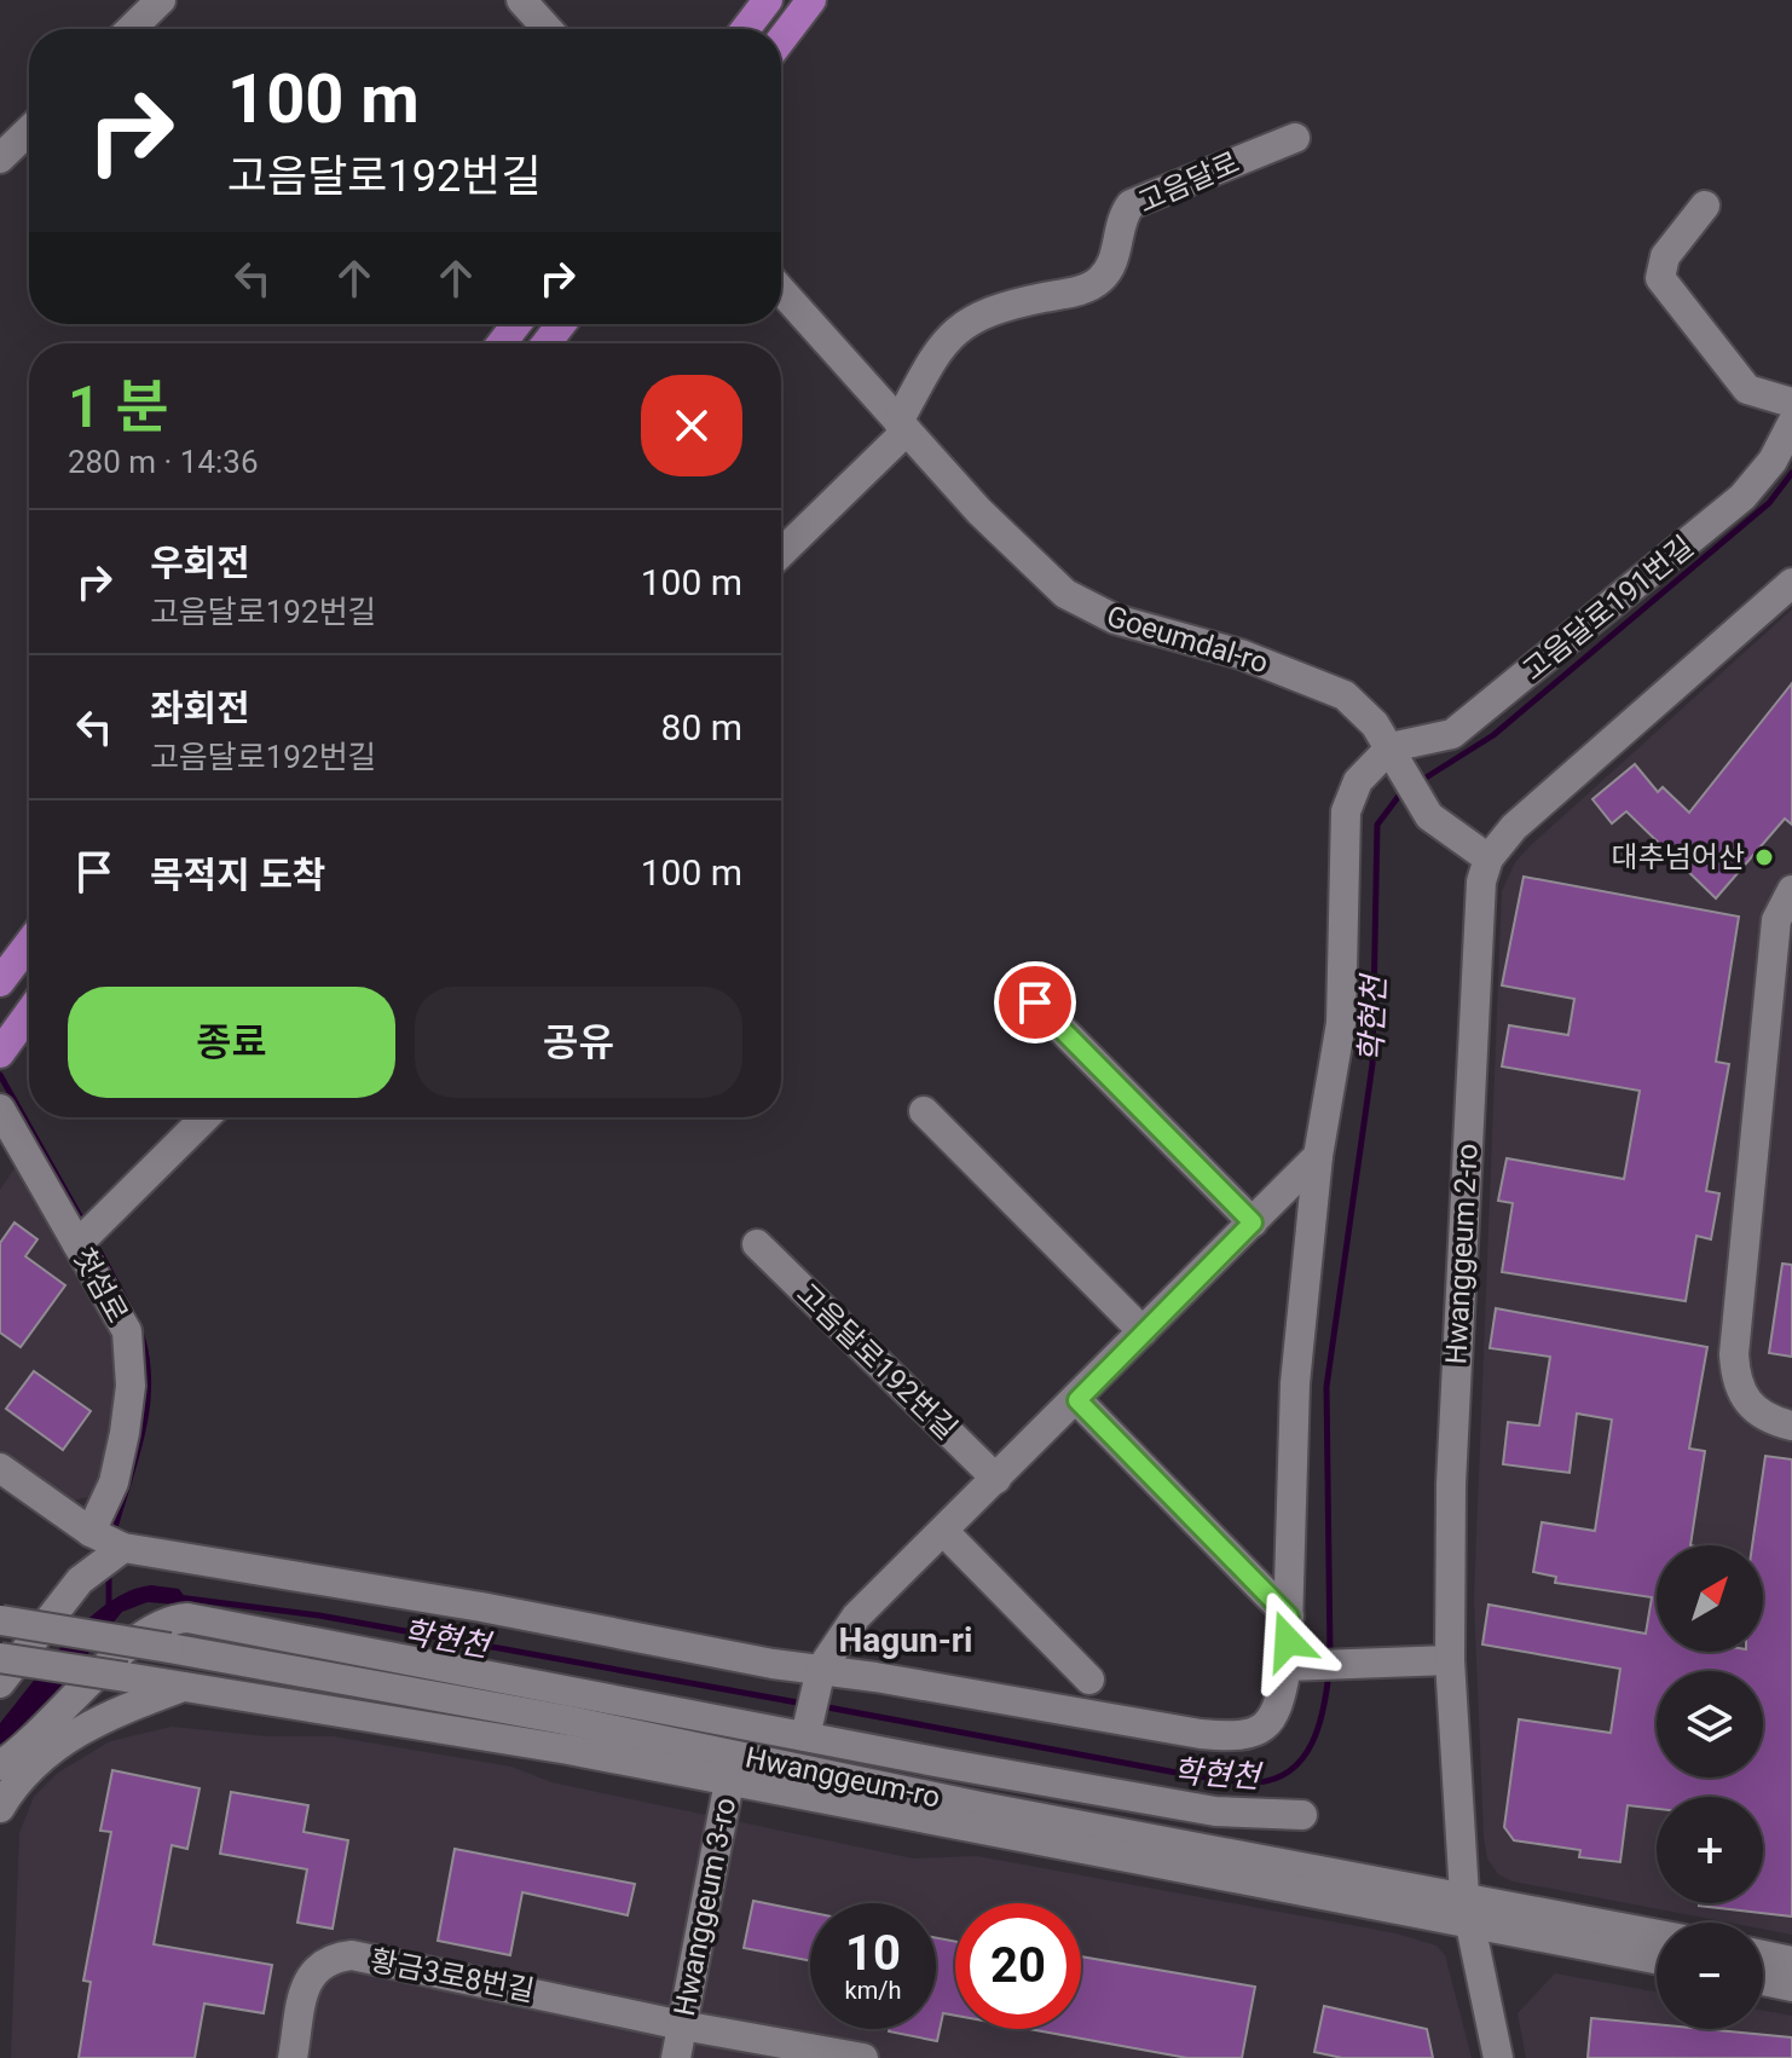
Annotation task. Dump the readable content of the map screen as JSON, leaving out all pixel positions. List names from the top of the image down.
{
  "streets": {
    "street": [
      "고음달로",
      "고음달로191번길",
      "Goeumdal-ro",
      "Hwanggeum 2-ro",
      "첫섬로",
      "고음달로192번길",
      "Hwanggeum-ro",
      "Hwanggeum 3-ro",
      "황금3로8번길"
    ]
  },
  "crossings": [
    ["고음달로", "Goeumdal-ro"],
    ["고음달로191번길", "Goeumdal-ro"],
    ["Goeumdal-ro", "Hwanggeum 2-ro"],
    ["Hwanggeum 2-ro", "Hwanggeum-ro"],
    ["Hwanggeum-ro", "Hwanggeum 3-ro"],
    ["Hwanggeum 3-ro", "황금3로8번길"]
  ],
  "districts": ["Hagun-ri"],
  "water": ["학현천"],
  "places": ["대추넘어산"],
  "north": "top right",
  "page": {
    "turn": ["100 m", "고음달로192번길"],
    "heading": ["1 분", "280 m · 14:36"],
    "list": [
      {
        "name": "우회전",
        "note": "고음달로192번길",
        "value": "100 m"
      },
      {
        "name": "좌회전",
        "note": "고음달로192번길",
        "value": "80 m"
      },
      {
        "name": "목적지 도착",
        "value": "100 m"
      }
    ],
    "buttons": ["종료", "공유"],
    "map_buttons": ["+", "−"],
    "speed": "10 km/h",
    "limit": "20"
  }
}
